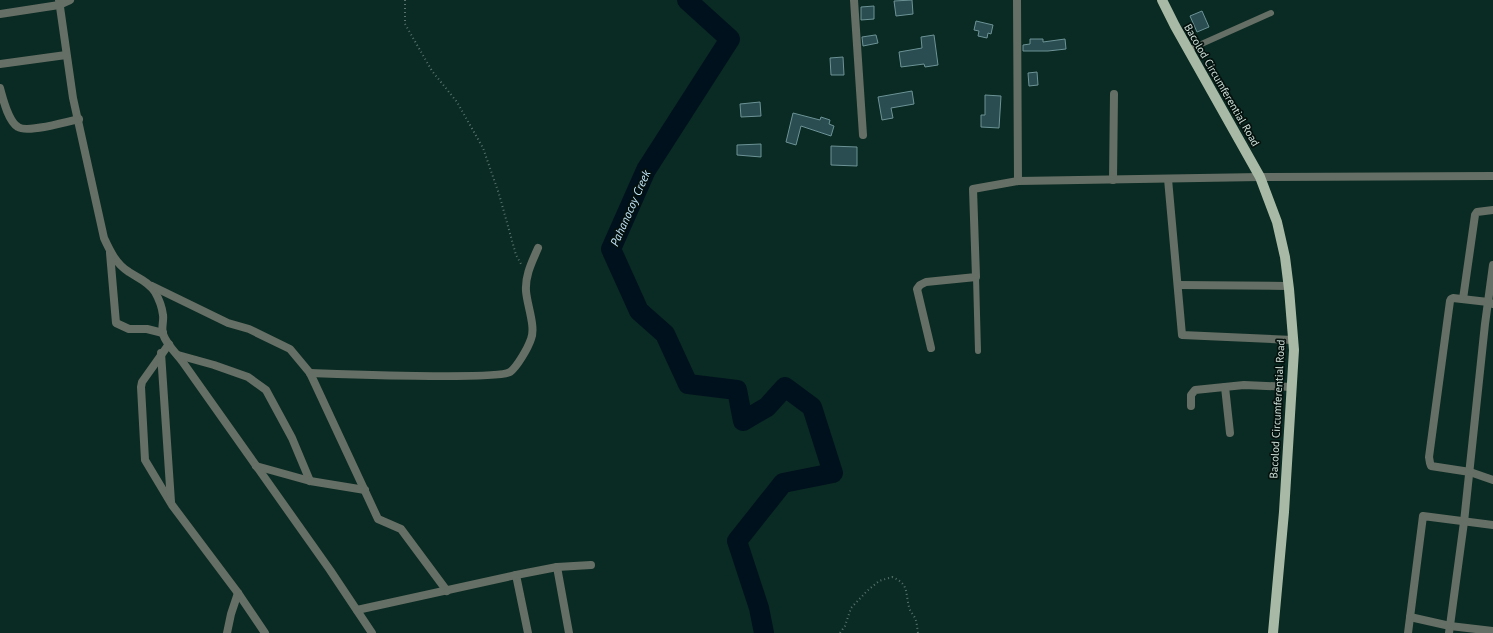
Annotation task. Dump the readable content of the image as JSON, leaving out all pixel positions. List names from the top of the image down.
{
  "streets": {
    "main road": ["Bacolod Circumferential Road"]
  },
  "water": ["Pahanocoy Creek"]
}
